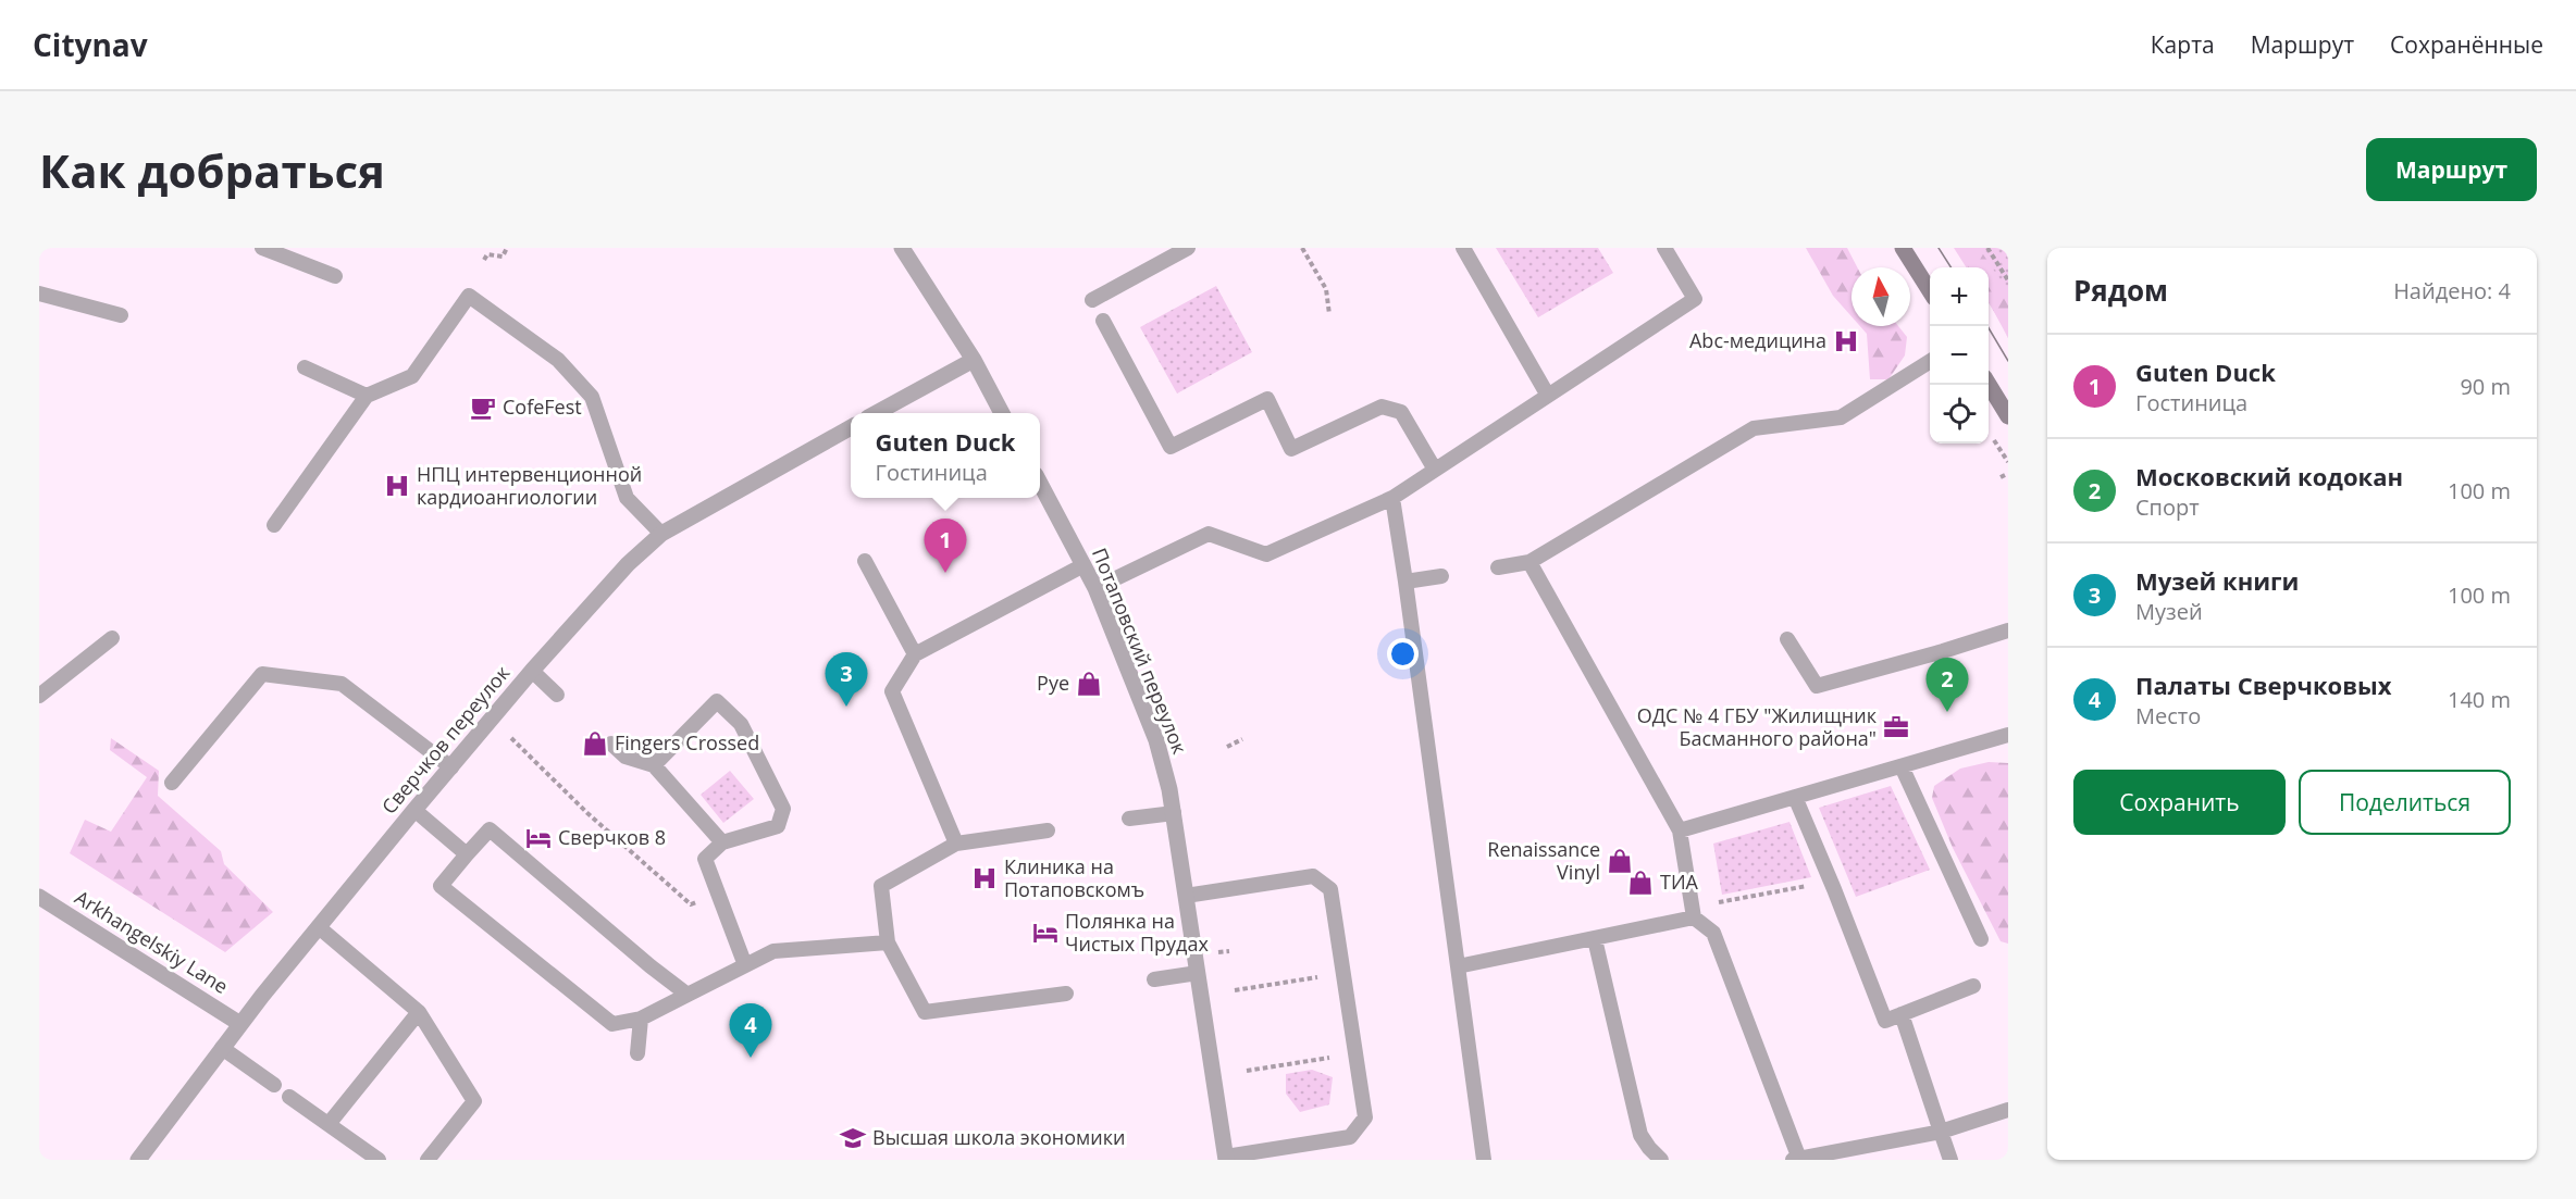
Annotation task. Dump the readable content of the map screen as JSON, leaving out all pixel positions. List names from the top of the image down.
{
  "streets": {
    "street": ["Потаповский переулок", "Сверчков переулок", "Arkhangelskiy Lane"]
  },
  "crossings": [
    ["Сверчков переулок", "Arkhangelskiy Lane"]
  ],
  "places": {
    "hospital": ["Abc-медицина", "НПЦ интервенционной кардиоангиологии", "Клиника на Потаповскомъ"],
    "cafe": ["CofeFest"],
    "shop": [
      "Pye",
      "Fingers Crossed",
      "Renaissance Vinyl",
      "ТИА"
    ],
    "office": ["ОДС № 4 ГБУ \"Жилищник Басманного района\""],
    "hotel": ["Сверчков 8", "Полянка на Чистых Прудах"],
    "school or university": ["Высшая школа экономики"]
  },
  "north": "top",
  "page": {
    "header": "Citynav",
    "nav": ["Карта", "Маршрут", "Сохранённые"],
    "buttons": [
      "Маршрут",
      ["Сохранить", "Поделиться"]
    ],
    "title": "Как добраться",
    "heading": ["Рядом", "Найдено: 4"],
    "map_buttons": ["+", "−"],
    "list": [
      {
        "mark": "1",
        "name": "Guten Duck",
        "note": "Гостиница",
        "value": "90 m"
      },
      {
        "mark": "2",
        "name": "Московский кодокан",
        "note": "Спорт",
        "value": "100 m"
      },
      {
        "mark": "3",
        "name": "Музей книги",
        "note": "Музей",
        "value": "100 m"
      },
      {
        "mark": "4",
        "name": "Палаты Сверчковых",
        "note": "Место",
        "value": "140 m"
      }
    ],
    "popup": ["Guten Duck", "Гостиница"],
    "pins": [
      "1",
      "3",
      "2",
      "4"
    ]
  }
}
